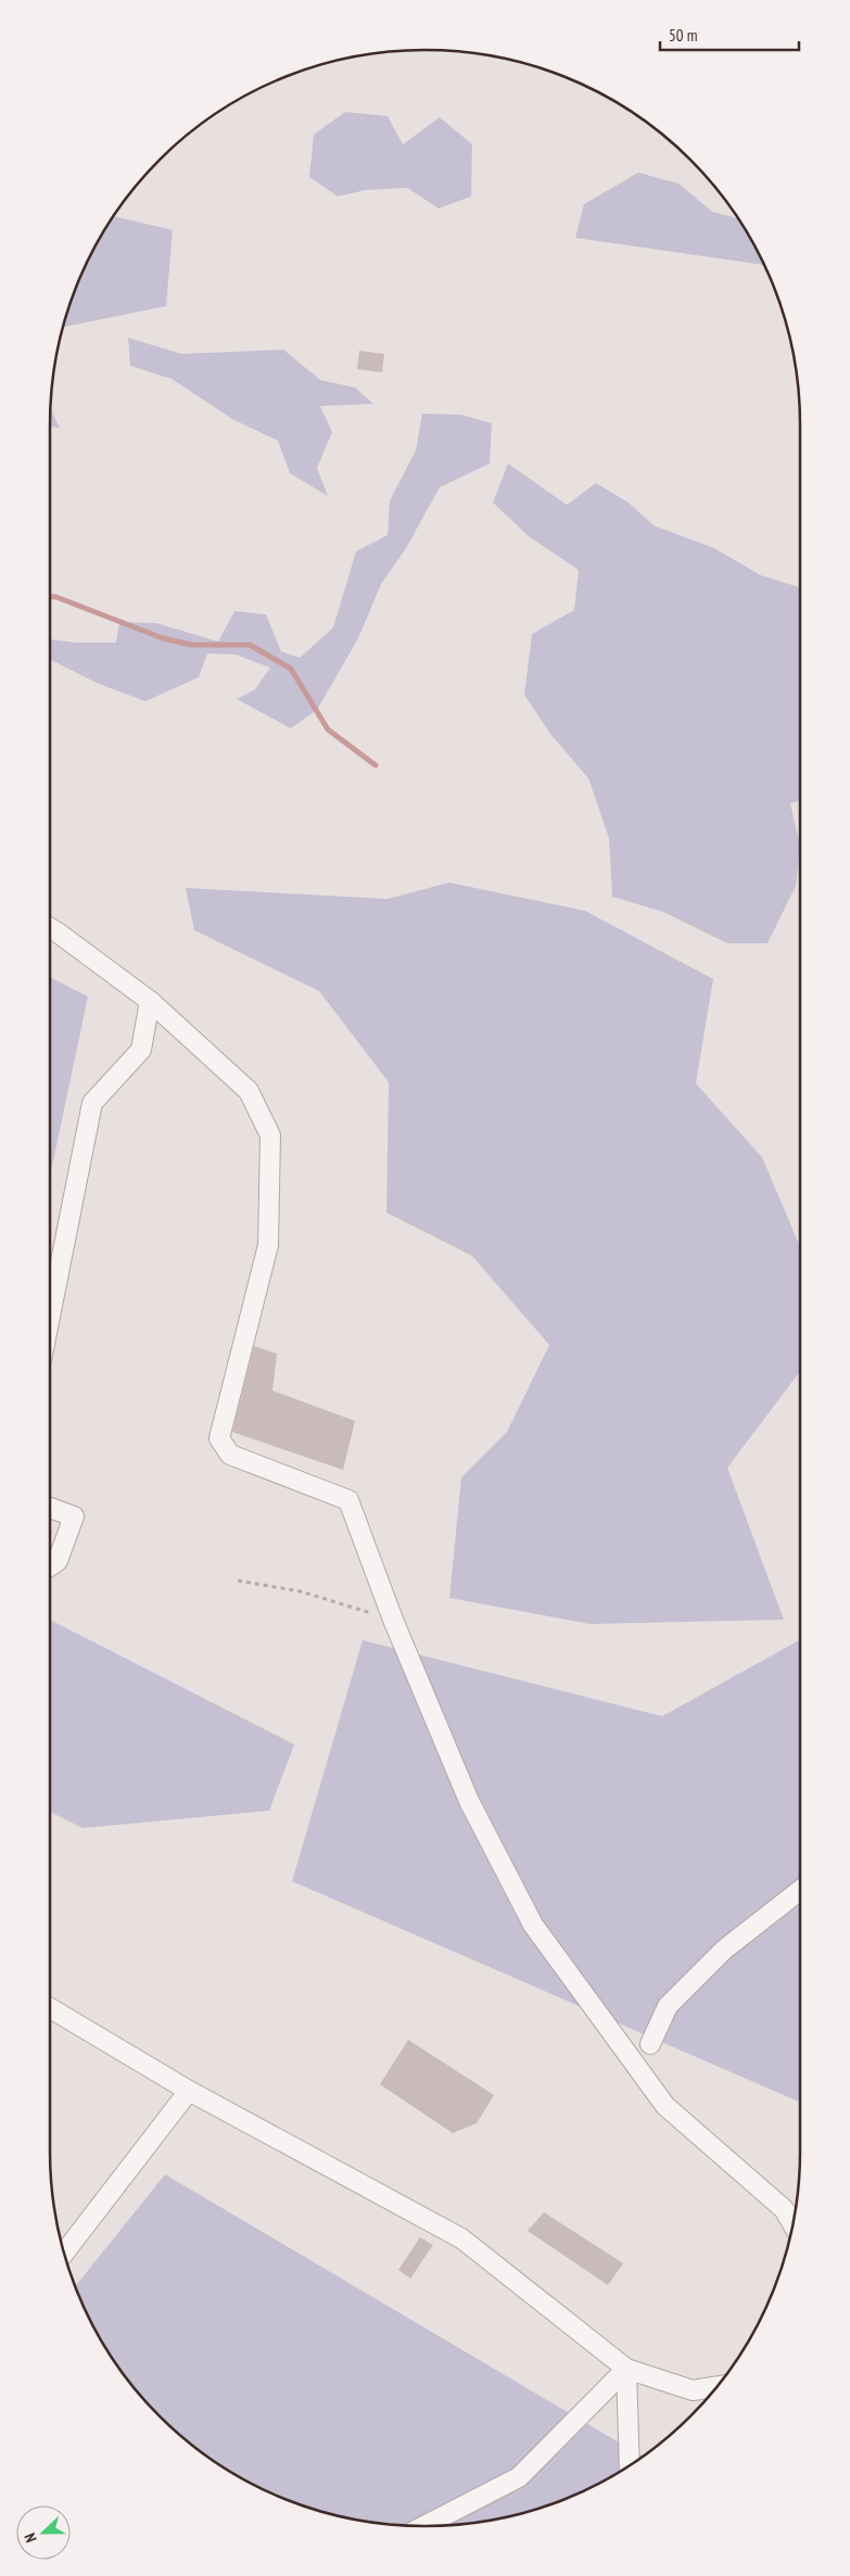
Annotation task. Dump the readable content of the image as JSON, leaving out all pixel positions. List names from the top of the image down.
{
  "scale_bar": "50 m",
  "north": "left"
}
